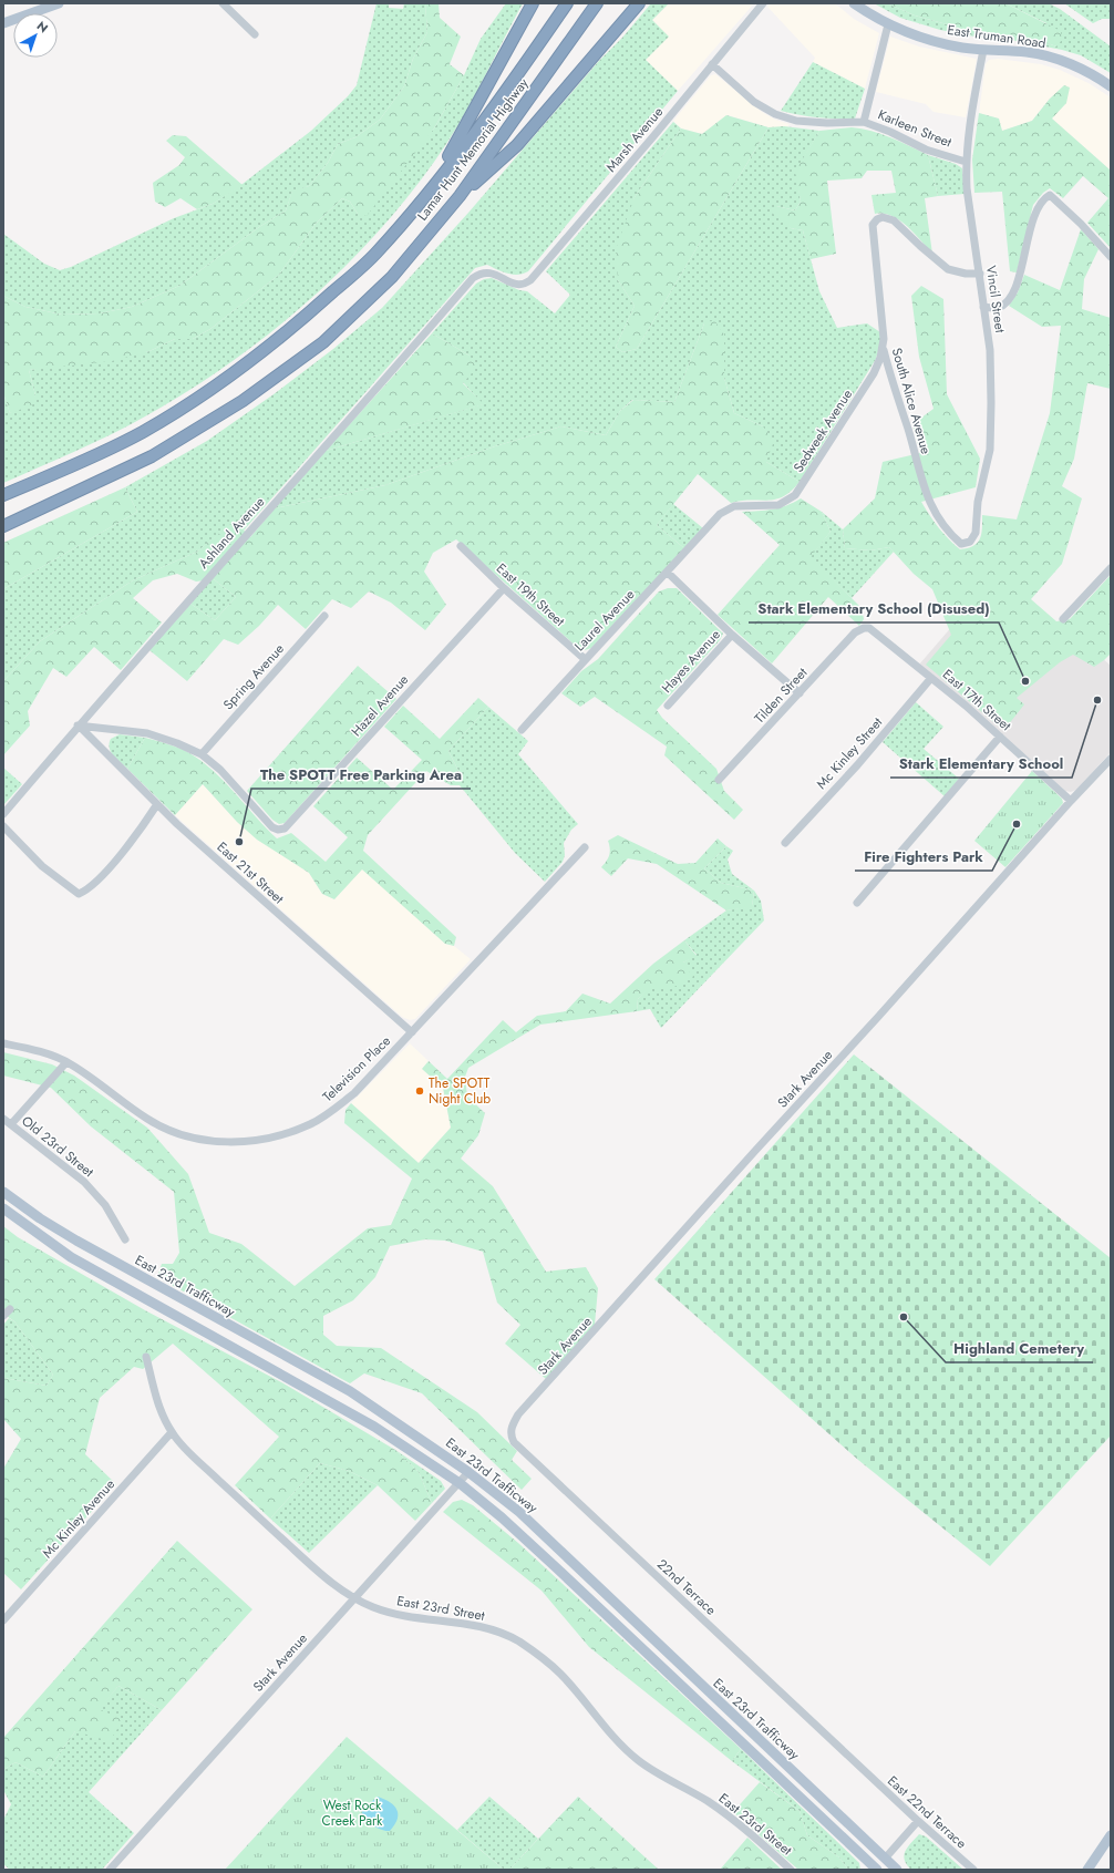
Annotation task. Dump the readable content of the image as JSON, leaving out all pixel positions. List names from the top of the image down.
{
  "streets": {
    "highway": ["Lamar Hunt Memorial Highway"],
    "main road": ["East Truman Road", "East 23rd Trafficway"],
    "street": [
      "Karleen Street",
      "Marsh Avenue",
      "Vincil Street",
      "South Alice Avenue",
      "Sedweek Avenue",
      "Ashland Avenue",
      "East 19th Street",
      "Laurel Avenue",
      "Hayes Avenue",
      "Spring Avenue",
      "Tilden Street",
      "East 17th Street",
      "Hazel Avenue",
      "Mc Kinley Street",
      "East 21st Street",
      "Television Place",
      "Stark Avenue",
      "Old 23rd Street",
      "Mc Kinley Avenue",
      "22nd Terrace",
      "East 23rd Street",
      "East 22nd Terrace"
    ]
  },
  "crossings": [
    ["East Truman Road", "Vincil Street"],
    ["Karleen Street", "Marsh Avenue"],
    ["Karleen Street", "Vincil Street"],
    ["Marsh Avenue", "Ashland Avenue"],
    ["Vincil Street", "South Alice Avenue"],
    ["South Alice Avenue", "Sedweek Avenue"],
    ["Sedweek Avenue", "Laurel Avenue"],
    ["Ashland Avenue", "East 21st Street"],
    ["East 19th Street", "Laurel Avenue"],
    ["East 19th Street", "Hazel Avenue"],
    ["Spring Avenue", "Hazel Avenue"],
    ["Tilden Street", "East 17th Street"],
    ["East 17th Street", "Mc Kinley Street"],
    ["East 17th Street", "Stark Avenue"],
    ["East 21st Street", "Television Place"],
    ["Stark Avenue", "East 23rd Trafficway"],
    ["Stark Avenue", "22nd Terrace"],
    ["Stark Avenue", "East 23rd Street"],
    ["Mc Kinley Avenue", "East 23rd Street"],
    ["22nd Terrace", "East 22nd Terrace"]
  ],
  "parks": ["West Rock Creek Park"],
  "places": [
    "Stark Elementary School (Disused)",
    "Stark Elementary School",
    "Fire Fighters Park",
    "The SPOTT Free Parking Area",
    "The SPOTT Night Club",
    "Highland Cemetery"
  ],
  "north": "top right"
}
